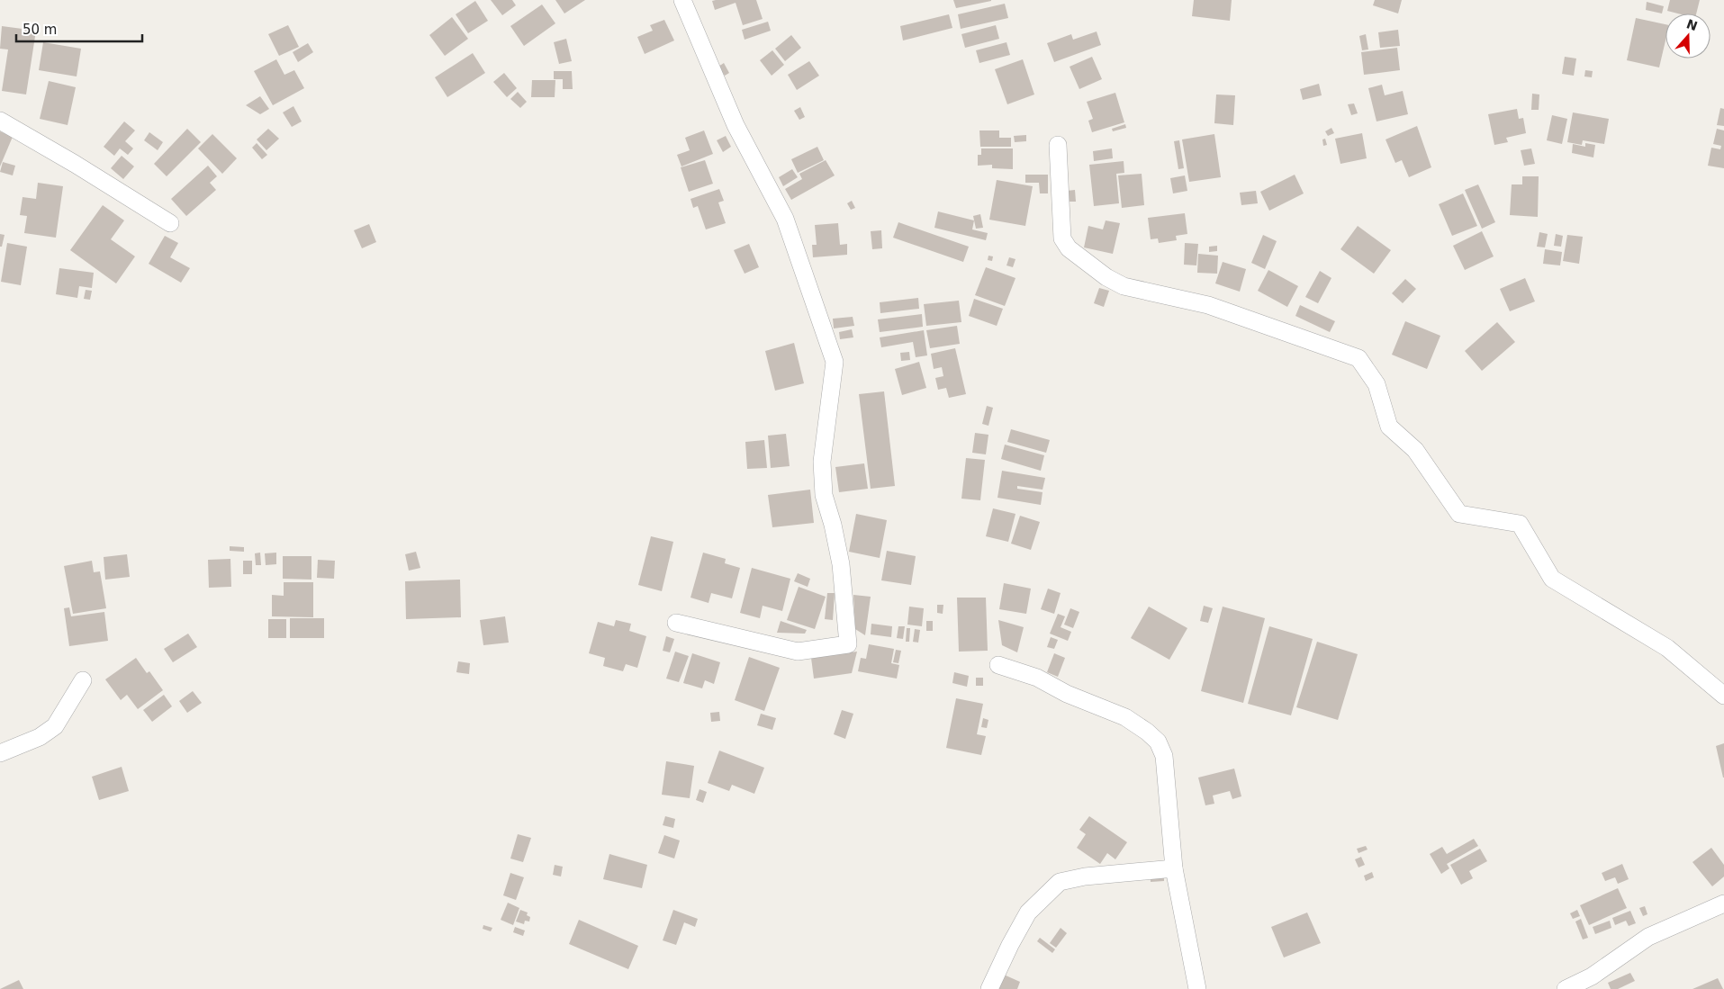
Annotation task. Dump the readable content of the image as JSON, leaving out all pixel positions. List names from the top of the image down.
{
  "scale_bar": "50 m",
  "north": "top"
}
